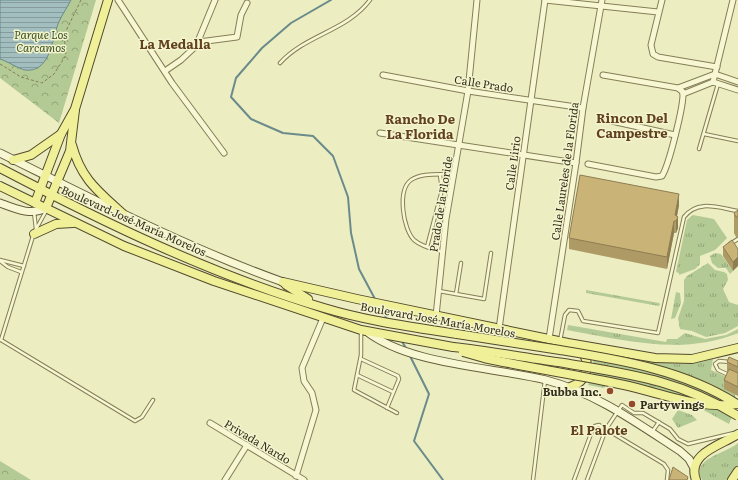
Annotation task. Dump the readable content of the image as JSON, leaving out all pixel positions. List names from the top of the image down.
{
  "streets": {
    "main road": ["Boulevard José María Morelos"],
    "street": [
      "Calle Prado",
      "Calle Lirio",
      "Calle Laureles de la Florida",
      "Prado de la Floride",
      "Privada Nardo"
    ]
  },
  "crossings": [
    ["Calle Prado", "Calle Lirio"],
    ["Calle Prado", "Calle Laureles de la Florida"],
    ["Calle Prado", "Prado de la Floride"]
  ],
  "districts": [
    "La Medalla",
    "Rincon Del Campestre",
    "Rancho De La Florida",
    "El Palote"
  ],
  "parks": ["Parque Los Carcamos"],
  "places": ["Bubba Inc.", "Partywings"]
}
